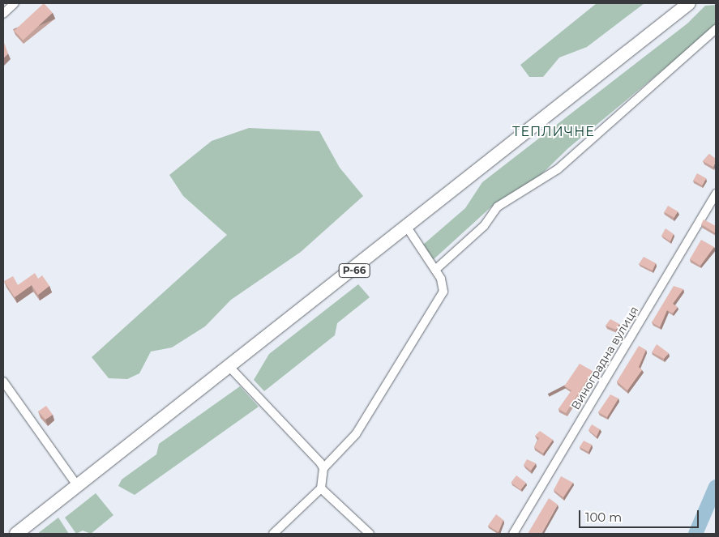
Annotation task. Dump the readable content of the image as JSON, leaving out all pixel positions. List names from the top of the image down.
{
  "streets": {
    "main road": ["Р-66"],
    "street": ["Виноградна вулиця"]
  },
  "districts": ["ТЕПЛИЧНЕ"],
  "scale_bar": "100 m"
}
